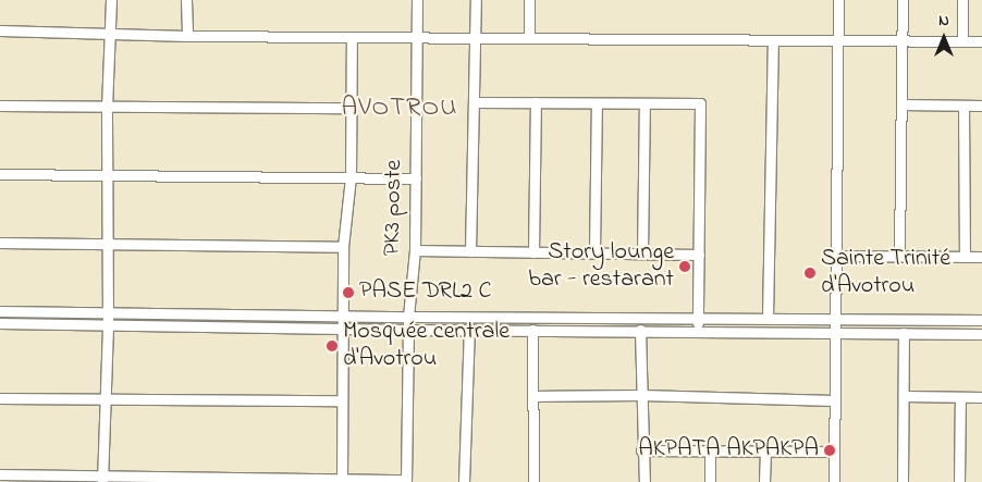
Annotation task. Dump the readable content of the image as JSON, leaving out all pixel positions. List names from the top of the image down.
{
  "streets": {
    "street": ["PK3 poste"]
  },
  "districts": ["AVOTROU"],
  "places": [
    "Story lounge bar - restarant",
    "Sainte Trinité d'Avotrou",
    "PASE DRL2 C",
    "Mosquée centrale d'Avotrou",
    "AKPATA AKPAKPA"
  ],
  "north": "top"
}
